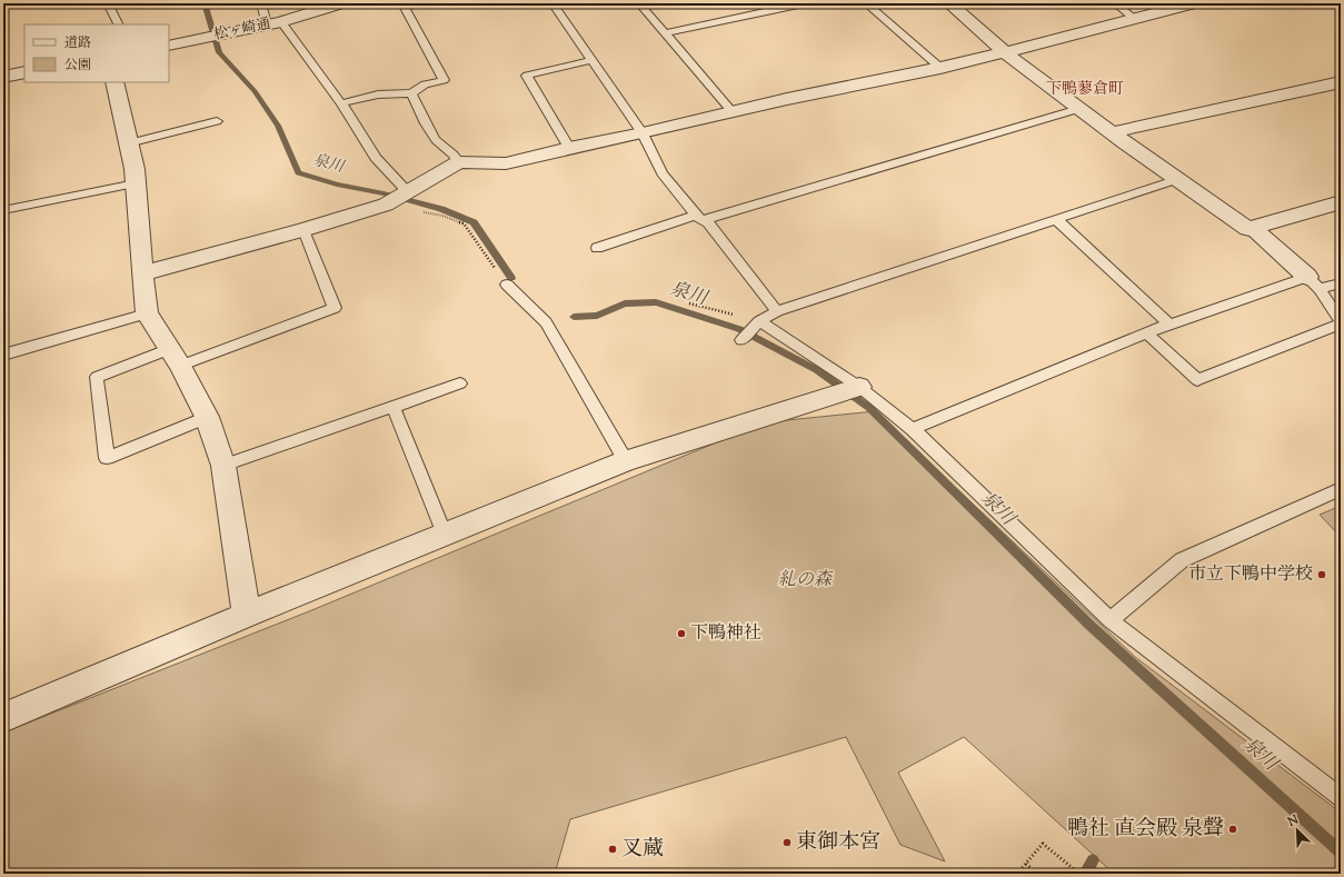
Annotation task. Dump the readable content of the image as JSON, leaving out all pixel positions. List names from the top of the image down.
{
  "streets": {
    "street": ["松ヶ崎通"]
  },
  "districts": ["下鴨蓼倉町"],
  "water": ["泉川"],
  "parks": ["糺の森"],
  "places": [
    "市立下鴨中学校",
    "下鴨神社",
    "鴨社 直会殿 泉聲",
    "東御本宮",
    "叉蔵"
  ],
  "legend": ["道路", "公園"],
  "north": "top left"
}
